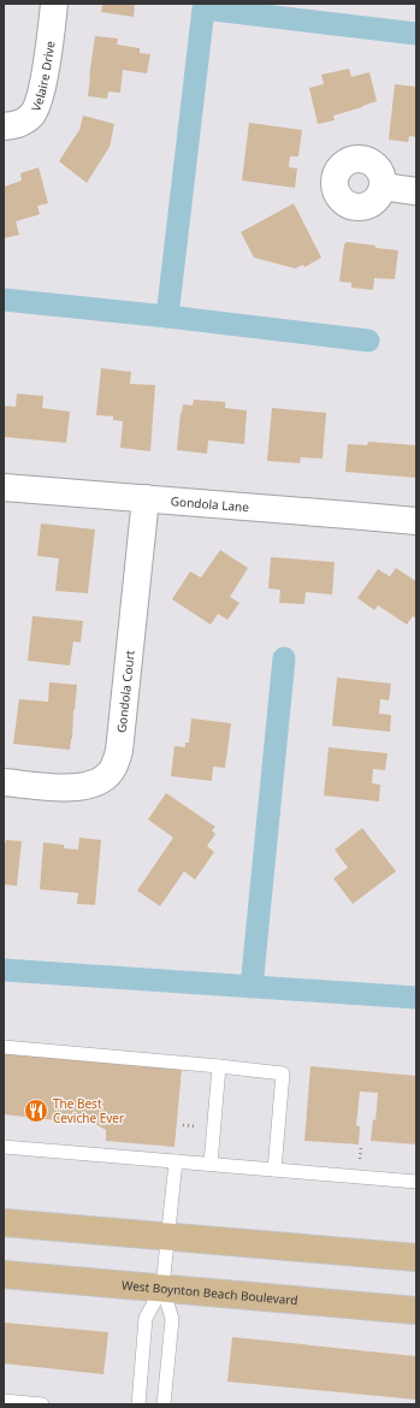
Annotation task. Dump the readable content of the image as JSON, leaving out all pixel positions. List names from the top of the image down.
{
  "streets": {
    "main road": ["West Boynton Beach Boulevard"],
    "street": ["Velaire Drive", "Gondola Lane", "Gondola Court"]
  },
  "crossings": [
    ["Gondola Lane", "Gondola Court"]
  ],
  "places": {
    "restaurant": ["The Best Ceviche Ever"]
  }
}
